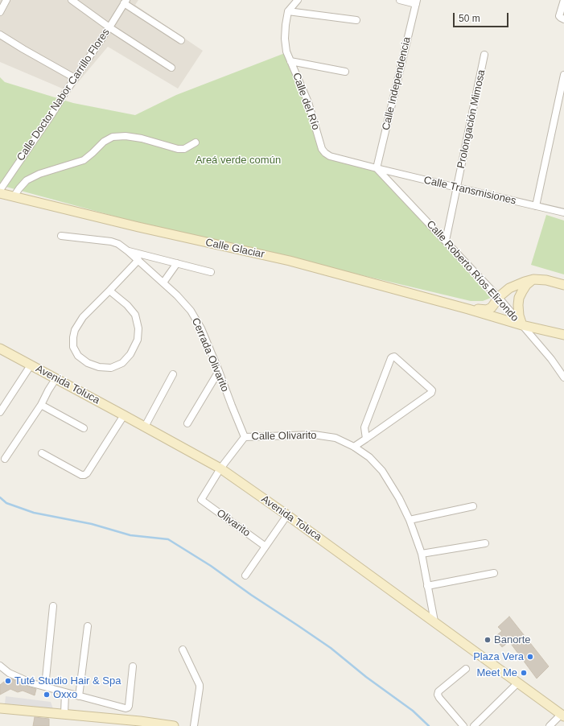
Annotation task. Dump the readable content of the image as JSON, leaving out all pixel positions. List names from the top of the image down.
{
  "streets": {
    "street": [
      "Calle Independencia",
      "Calle Doctor Nabor Carrillo Flores",
      "Calle del Río",
      "Prolongación Mimosa",
      "Calle Transmisiones",
      "Calle Glaciar",
      "Calle Roberto Ríos Elizondo",
      "Cerrada Olivarito",
      "Avenida Toluca",
      "Calle Olivarito",
      "Olivarito"
    ]
  },
  "crossings": [
    ["Calle Independencia", "Calle del Río"],
    ["Calle Independencia", "Calle Transmisiones"],
    ["Calle Independencia", "Calle Roberto Ríos Elizondo"],
    ["Calle del Río", "Calle Transmisiones"],
    ["Calle del Río", "Calle Roberto Ríos Elizondo"],
    ["Prolongación Mimosa", "Calle Transmisiones"],
    ["Prolongación Mimosa", "Calle Roberto Ríos Elizondo"],
    ["Calle Transmisiones", "Calle Roberto Ríos Elizondo"],
    ["Calle Glaciar", "Calle Roberto Ríos Elizondo"],
    ["Cerrada Olivarito", "Calle Olivarito"],
    ["Avenida Toluca", "Calle Olivarito"],
    ["Calle Olivarito", "Olivarito"]
  ],
  "parks": ["Areá verde común"],
  "places": [
    "Banorte",
    "Plaza Vera",
    "Meet Me",
    "Tuté Studio Hair & Spa",
    "Oxxo"
  ],
  "scale_bar": "50 m"
}
